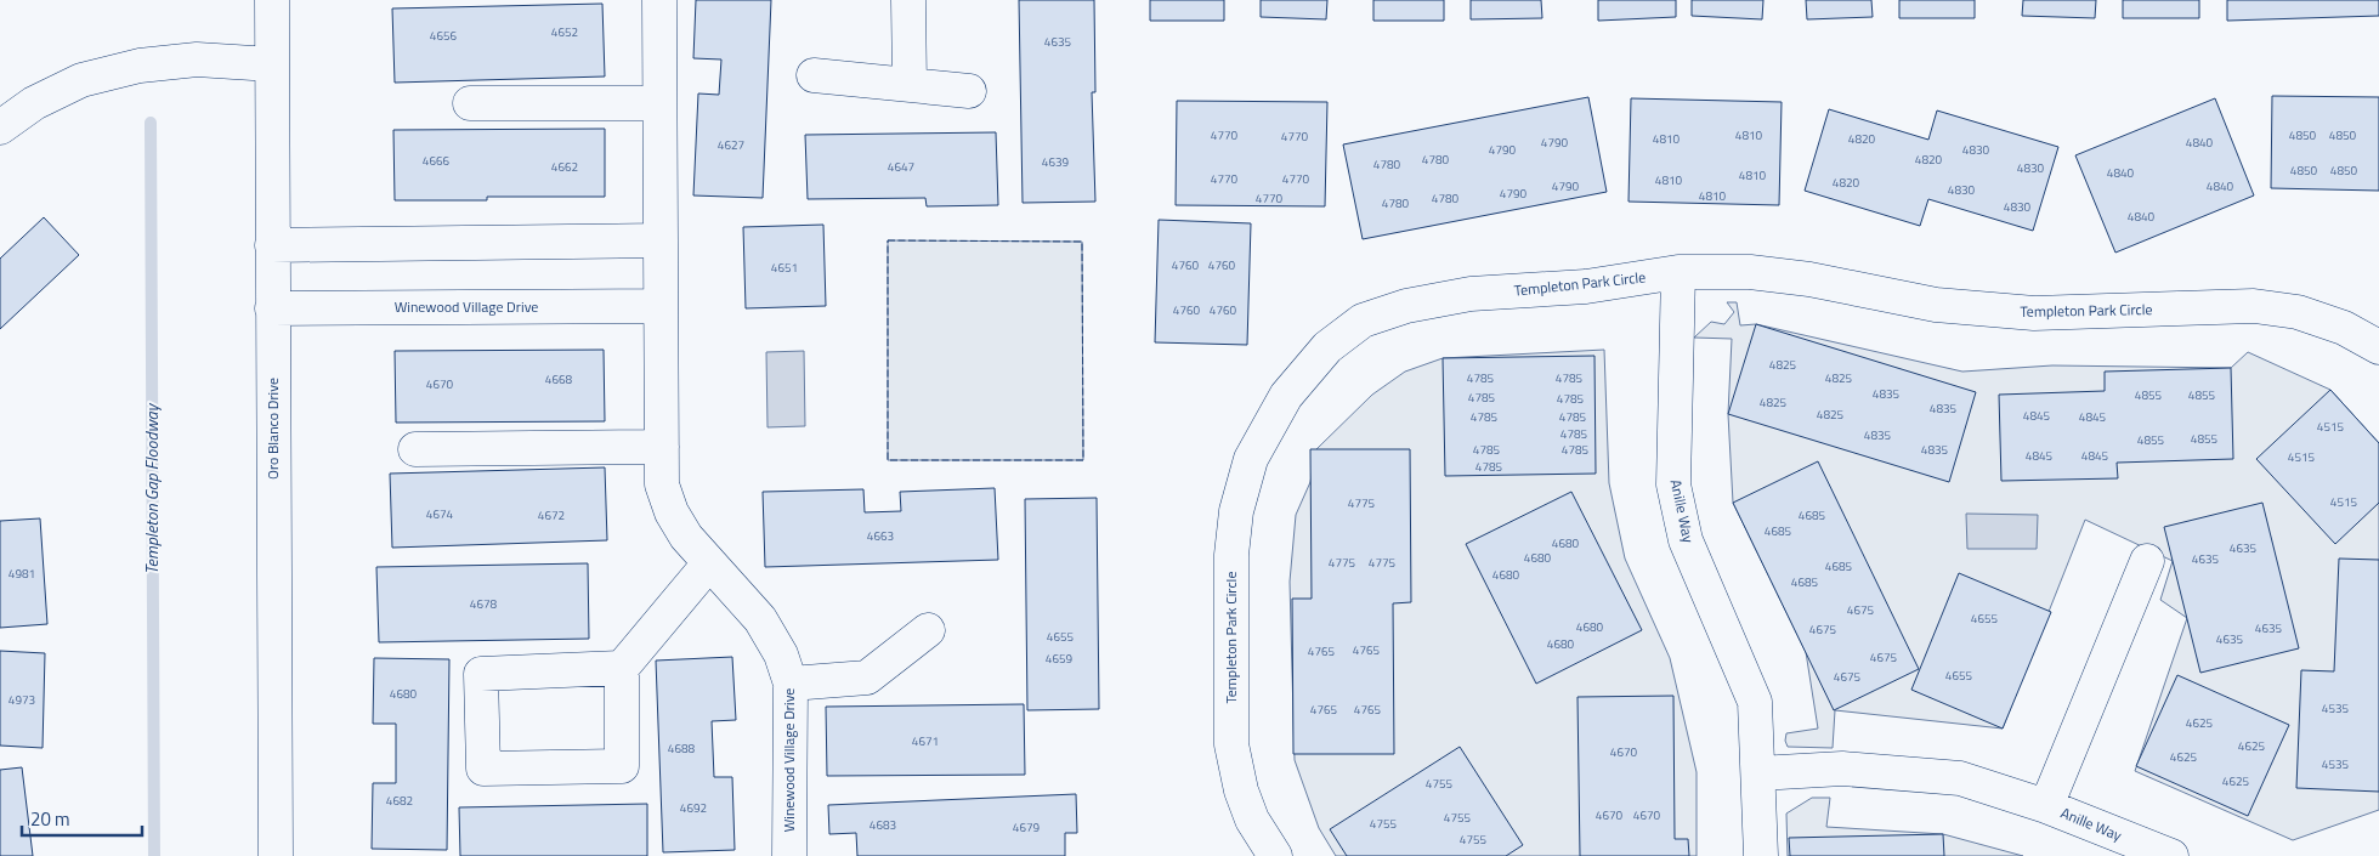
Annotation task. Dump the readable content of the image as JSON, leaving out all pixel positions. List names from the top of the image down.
{
  "streets": {
    "street": [
      "Templeton Park Circle",
      "Winewood Village Drive",
      "Oro Blanco Drive",
      "Anille Way"
    ]
  },
  "crossings": [
    ["Templeton Park Circle", "Anille Way"],
    ["Winewood Village Drive", "Oro Blanco Drive"]
  ],
  "water": ["Templeton Gap Floodway"],
  "house_numbers": [
    "4652",
    "4656",
    "4635",
    "4770",
    "4810",
    "4850",
    "4850",
    "4770",
    "4810",
    "4820",
    "4790",
    "4840",
    "4627",
    "4790",
    "4830",
    "4780",
    "4820",
    "4666",
    "4639",
    "4780",
    "4662",
    "4647",
    "4830",
    "4850",
    "4850",
    "4840",
    "4810",
    "4770",
    "4770",
    "4810",
    "4820",
    "4790",
    "4840",
    "4830",
    "4790",
    "4810",
    "4770",
    "4780",
    "4780",
    "4830",
    "4840",
    "4760",
    "4760",
    "4651",
    "4760",
    "4760",
    "4825",
    "4785",
    "4785",
    "4825",
    "4668",
    "4670",
    "4835",
    "4855",
    "4855",
    "4785",
    "4785",
    "4825",
    "4835",
    "4825",
    "4845",
    "4785",
    "4785",
    "4845",
    "4515",
    "4785",
    "4835",
    "4855",
    "4855",
    "4785",
    "4785",
    "4835",
    "4845",
    "4845",
    "4515",
    "4785",
    "4515",
    "4775",
    "4674",
    "4672",
    "4685",
    "4685",
    "4663",
    "4680",
    "4635",
    "4680",
    "4635",
    "4775",
    "4775",
    "4685",
    "4981",
    "4680",
    "4685",
    "4678",
    "4675",
    "4655",
    "4680",
    "4635",
    "4675",
    "4655",
    "4635",
    "4680",
    "4765",
    "4765",
    "4675",
    "4659",
    "4655",
    "4675",
    "4680",
    "4973",
    "4535",
    "4765",
    "4765",
    "4625",
    "4671",
    "4625",
    "4688",
    "4670",
    "4625",
    "4535",
    "4625",
    "4755",
    "4682",
    "4692",
    "4670",
    "4670",
    "4755",
    "4755",
    "4683",
    "4679",
    "4755"
  ],
  "scale_bar": "20 m"
}
